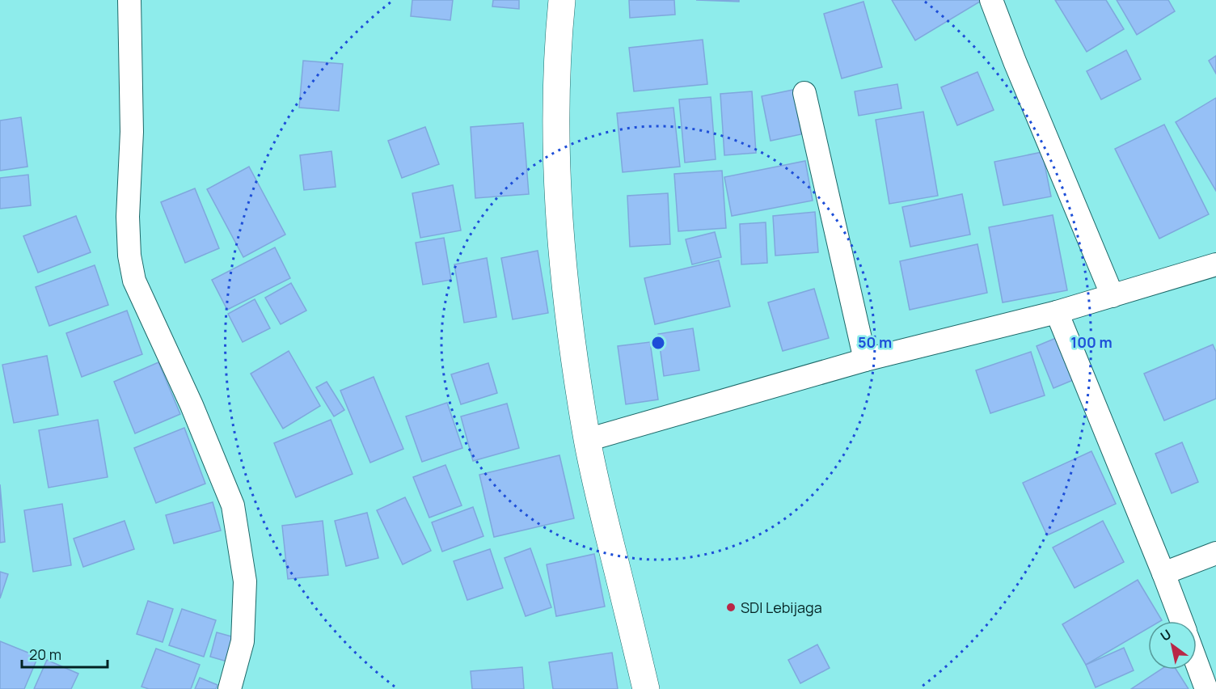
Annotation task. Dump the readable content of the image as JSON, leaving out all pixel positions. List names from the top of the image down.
{
  "places": ["SDI Lebijaga"],
  "scale_bar": "20 m",
  "north": "top left",
  "rings": ["50 m", "100 m"]
}
